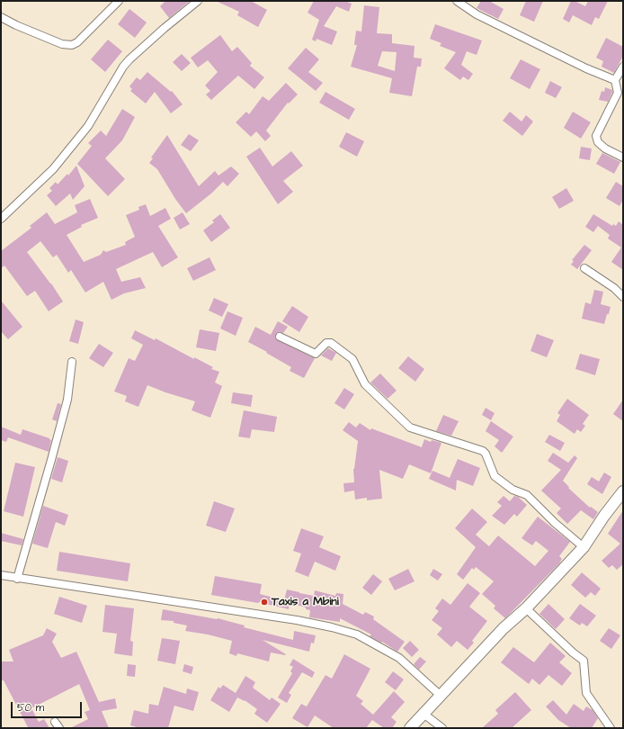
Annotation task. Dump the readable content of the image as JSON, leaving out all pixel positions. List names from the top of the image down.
{
  "places": ["Taxis a Mbini"],
  "scale_bar": "50 m"
}
